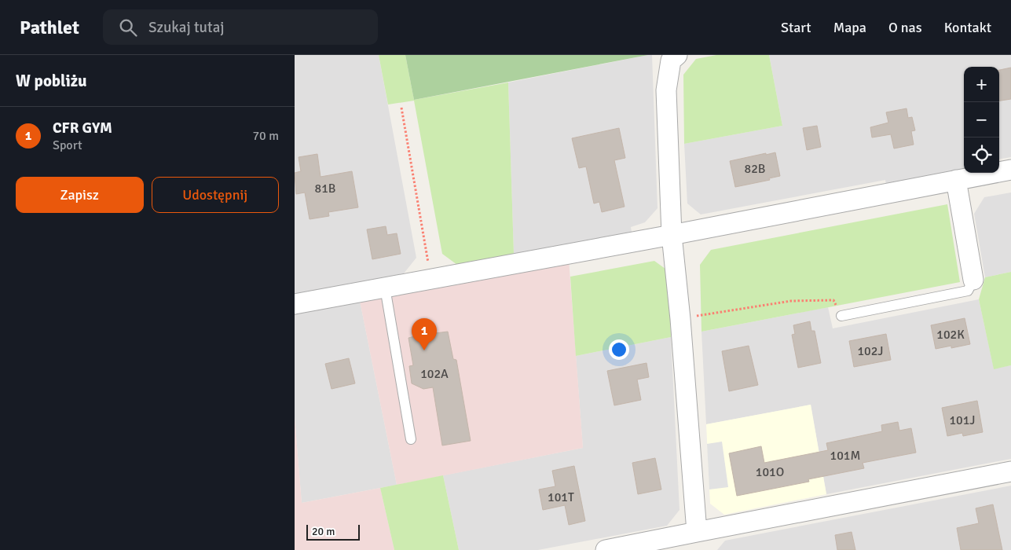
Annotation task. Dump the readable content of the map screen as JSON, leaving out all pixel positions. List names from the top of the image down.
{
  "house_numbers": [
    "82B",
    "81B",
    "102K",
    "102J",
    "102A",
    "101J",
    "101M",
    "101O",
    "101T"
  ],
  "scale_bar": "20 m",
  "page": {
    "header": "Pathlet",
    "search": "Szukaj tutaj",
    "nav": [
      "Start",
      "Mapa",
      "O nas",
      "Kontakt"
    ],
    "heading": "W pobliżu",
    "map_buttons": ["+", "−"],
    "list": [
      {
        "mark": "1",
        "name": "CFR GYM",
        "note": "Sport",
        "value": "70 m"
      }
    ],
    "buttons": ["Zapisz", "Udostępnij"],
    "pins": "1",
    "scale": "20 m"
  }
}
